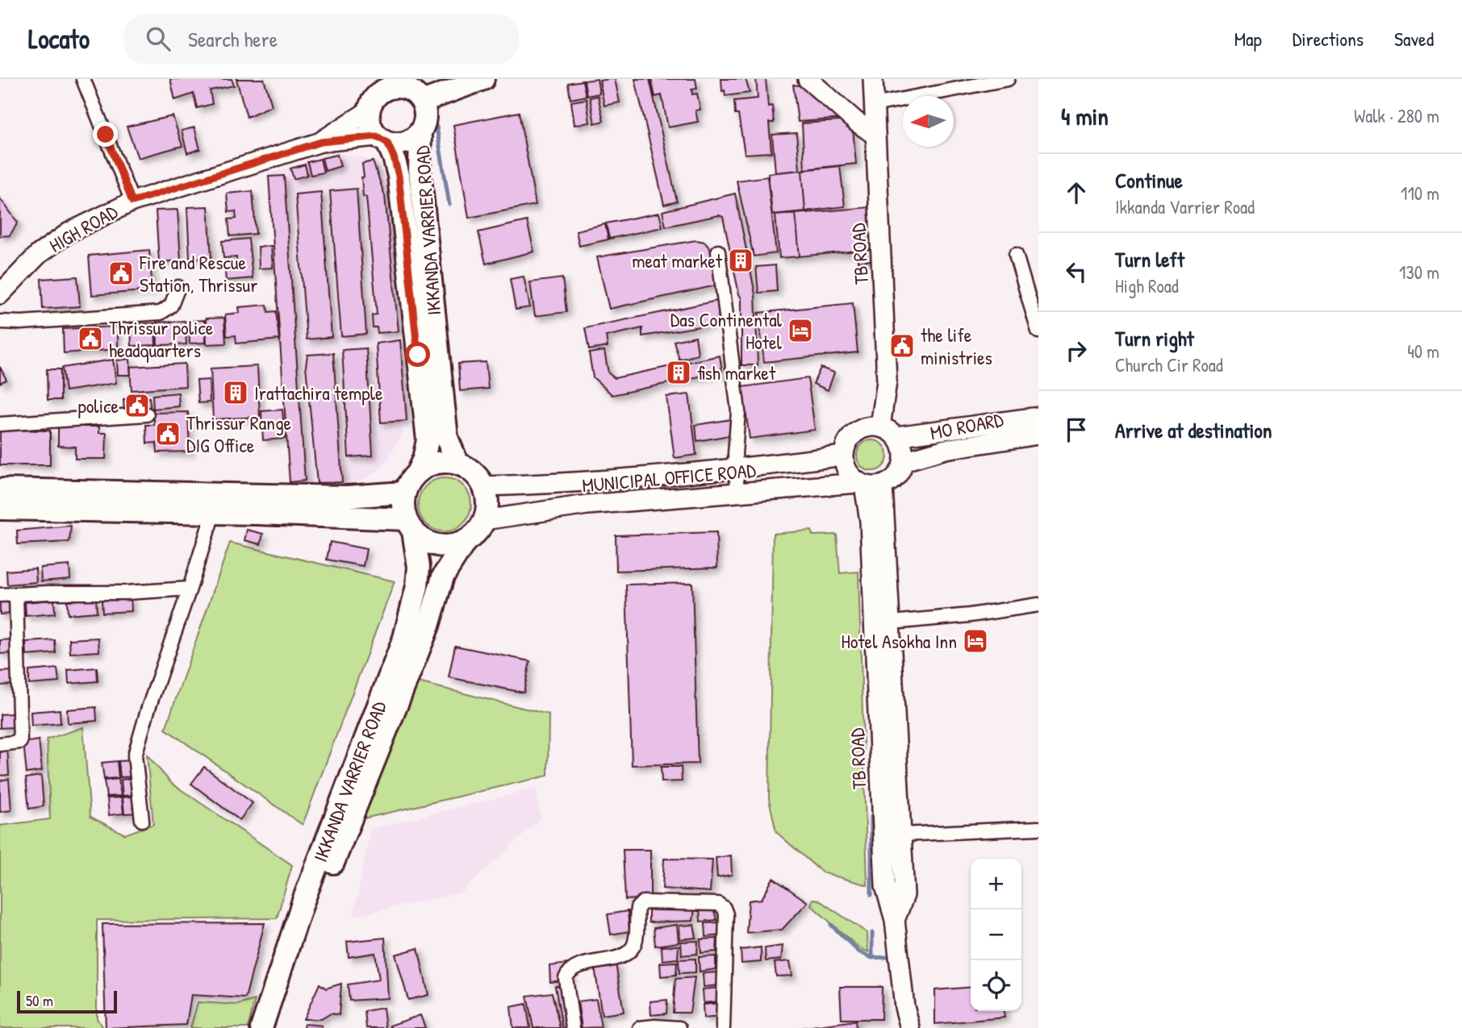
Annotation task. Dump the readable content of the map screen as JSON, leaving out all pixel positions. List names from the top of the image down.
{
  "streets": {
    "main road": [
      "HIGH ROAD",
      "IKKANDA VARRIER ROAD",
      "TB ROAD",
      "MO ROARD",
      "MUNICIPAL OFFICE ROAD"
    ]
  },
  "crossings": [
    ["HIGH ROAD", "IKKANDA VARRIER ROAD"],
    ["IKKANDA VARRIER ROAD", "MUNICIPAL OFFICE ROAD"],
    ["TB ROAD", "MO ROARD"],
    ["TB ROAD", "MUNICIPAL OFFICE ROAD"],
    ["MO ROARD", "MUNICIPAL OFFICE ROAD"]
  ],
  "places": {
    "building": ["meat market", "fish market", "Irattachira temple"],
    "public building": [
      "Fire and Rescue Station, Thrissur",
      "Thrissur police headquarters",
      "the life ministries",
      "police",
      "Thrissur Range DIG Office"
    ],
    "hotel": ["Das Continental Hotel", "Hotel Asokha Inn"]
  },
  "scale_bar": "50 m",
  "north": "left",
  "page": {
    "header": "Locato",
    "search": "Search here",
    "nav": ["Map", "Directions", "Saved"],
    "heading": ["4 min", "Walk · 280 m"],
    "list": [
      ["Continue", "Ikkanda Varrier Road", "110 m"],
      ["Turn left", "High Road", "130 m"],
      ["Turn right", "Church Cir Road", "40 m"],
      "Arrive at destination"
    ],
    "map_buttons": ["+", "−"],
    "scale": "50 m"
  }
}
